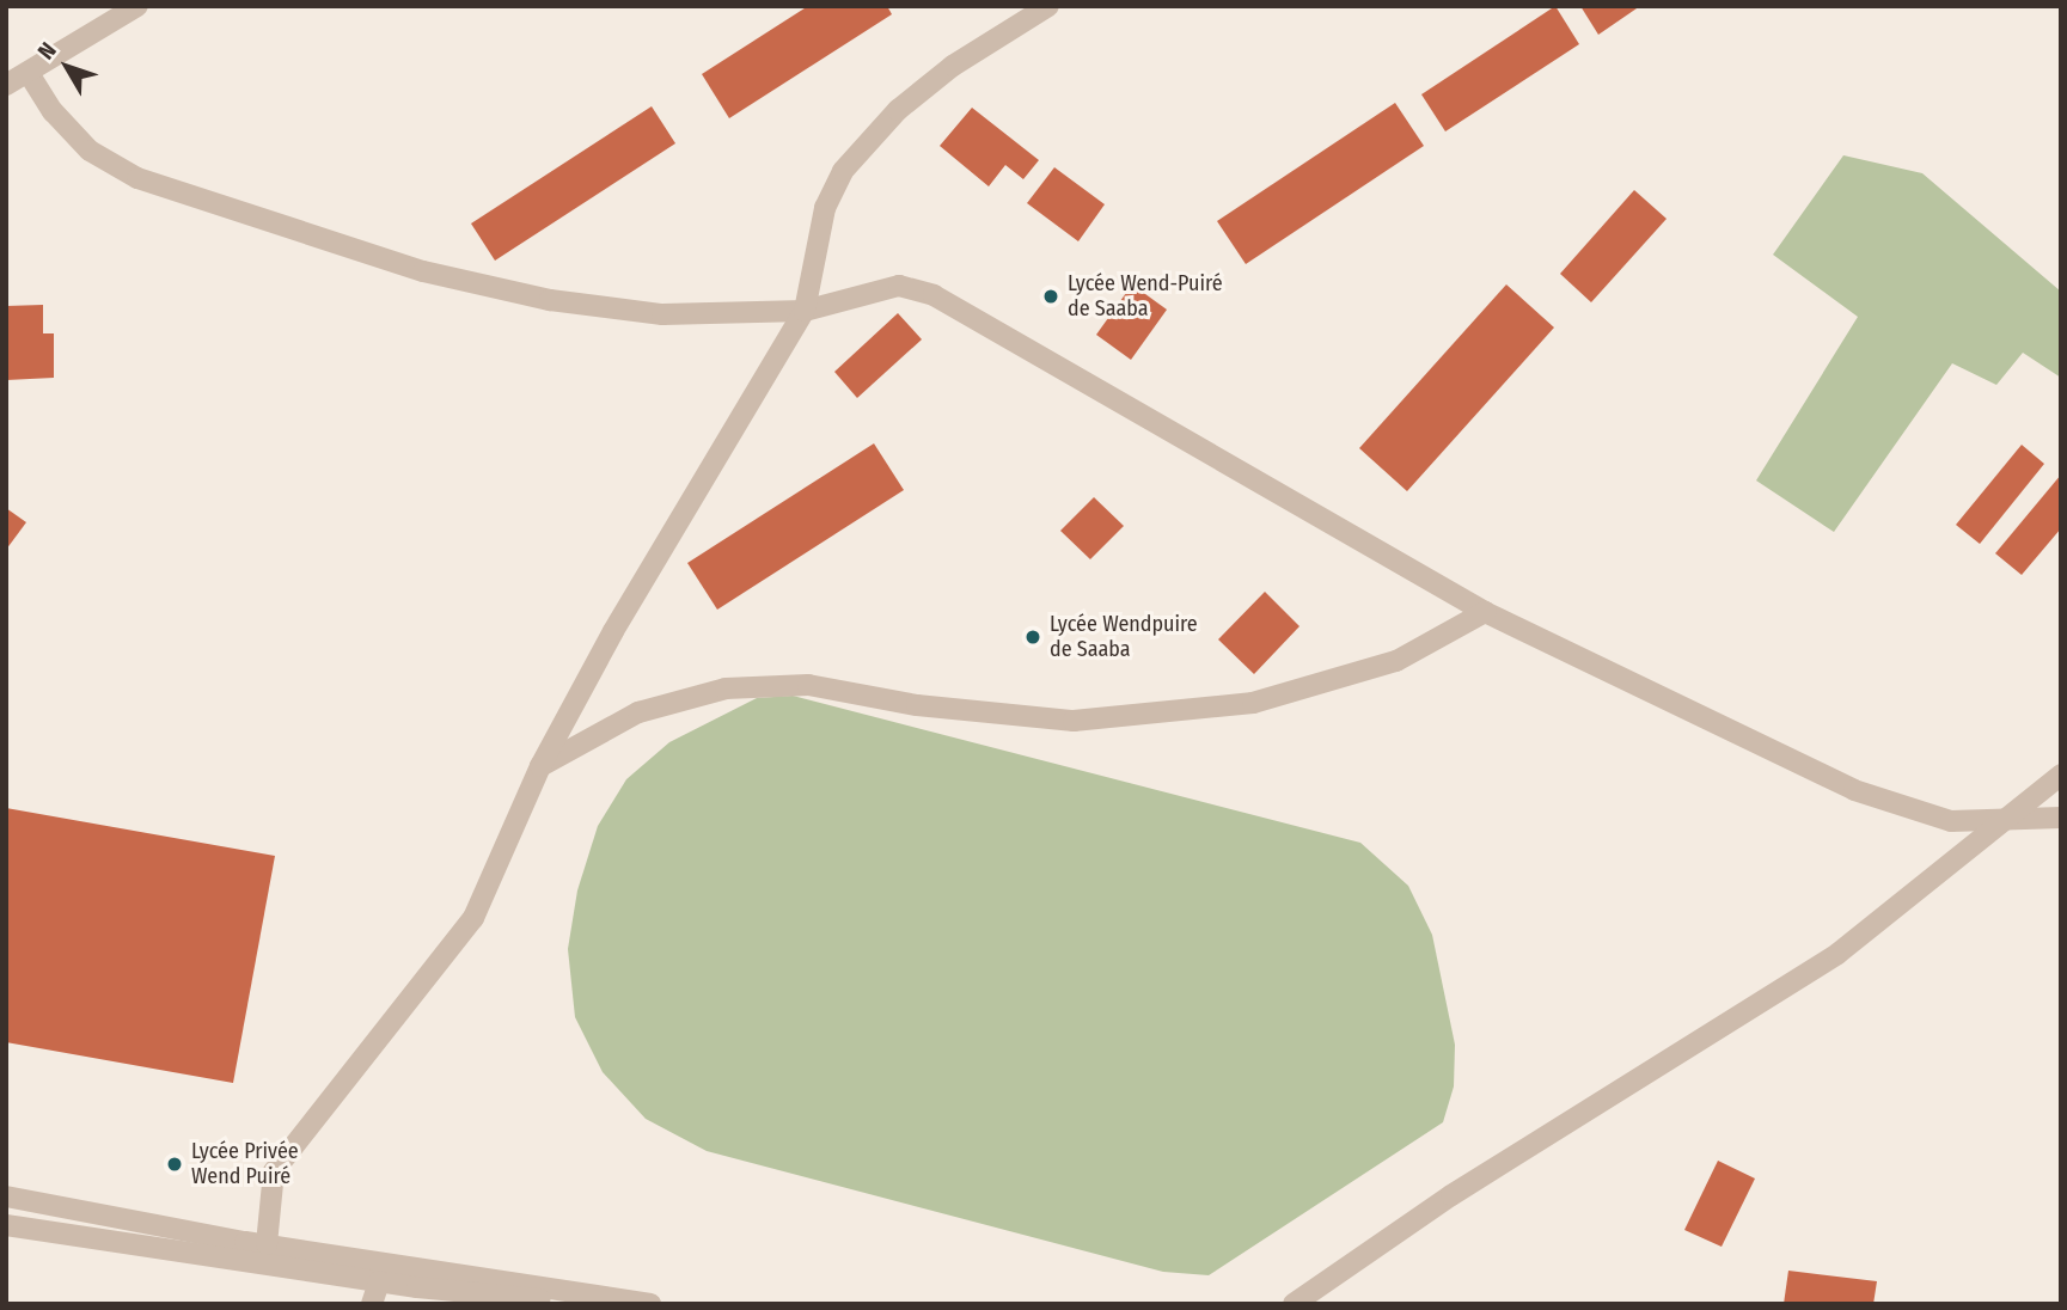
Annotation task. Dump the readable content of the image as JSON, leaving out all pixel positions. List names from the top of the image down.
{
  "places": ["Lycée Wend-Puiré de Saaba", "Lycée Wendpuire de Saaba", "Lycée Privée Wend Puiré"],
  "north": "top left"
}
